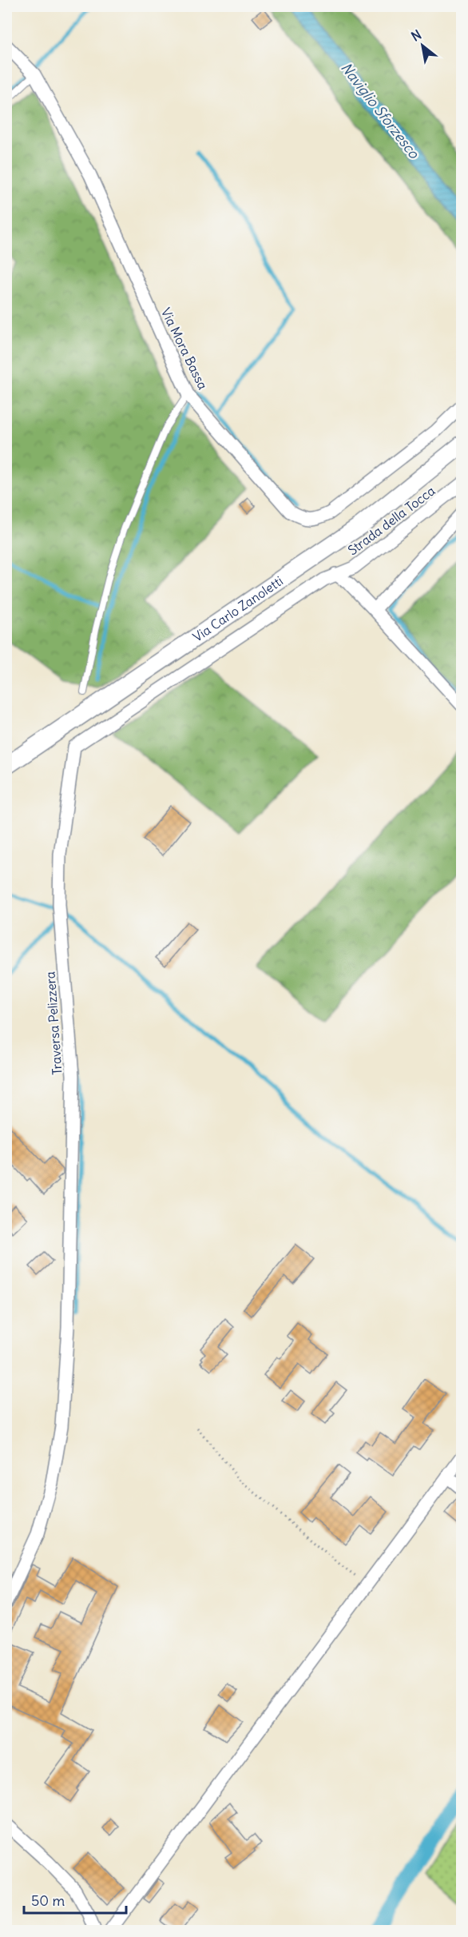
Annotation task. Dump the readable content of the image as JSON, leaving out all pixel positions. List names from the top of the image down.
{
  "streets": {
    "main road": ["Via Carlo Zanoletti"],
    "street": ["Via Mora Bassa", "Strada della Tocca", "Traversa Pelizzera"]
  },
  "crossings": [
    ["Strada della Tocca", "Traversa Pelizzera"]
  ],
  "water": ["Naviglio Sforzesco"],
  "scale_bar": "50 m",
  "north": "top left"
}
